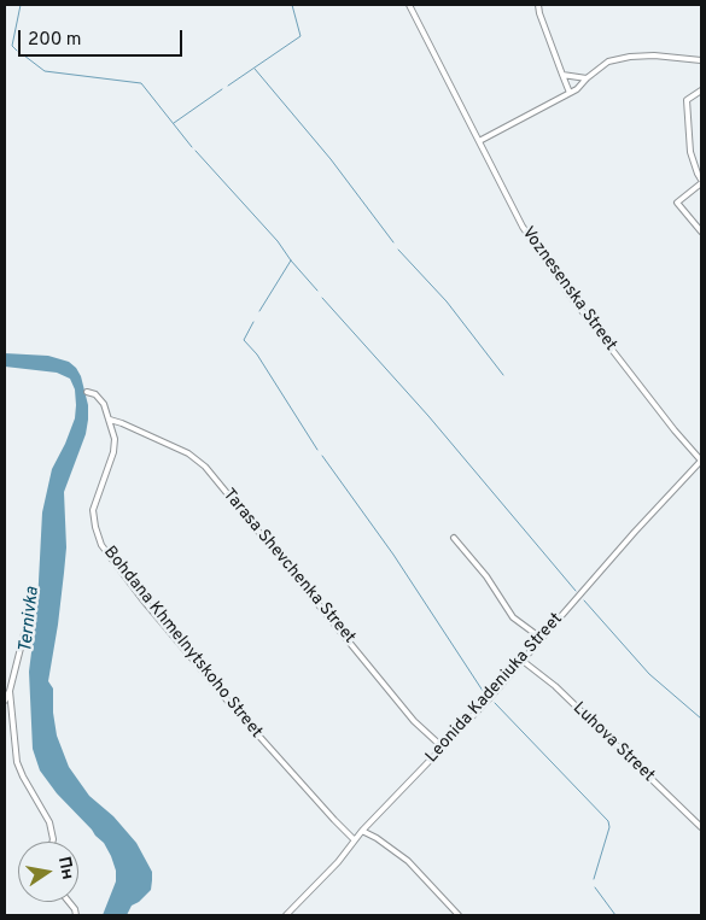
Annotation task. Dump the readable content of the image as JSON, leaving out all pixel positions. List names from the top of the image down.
{
  "streets": {
    "street": [
      "Voznesenska Street",
      "Tarasa Shevchenka Street",
      "Bohdana Khmelnytskoho Street",
      "Leonida Kadeniuka Street",
      "Luhova Street"
    ]
  },
  "crossings": [
    ["Voznesenska Street", "Leonida Kadeniuka Street"],
    ["Tarasa Shevchenka Street", "Bohdana Khmelnytskoho Street"],
    ["Tarasa Shevchenka Street", "Leonida Kadeniuka Street"],
    ["Bohdana Khmelnytskoho Street", "Leonida Kadeniuka Street"],
    ["Leonida Kadeniuka Street", "Luhova Street"]
  ],
  "water": ["Ternivka"],
  "scale_bar": "200 m",
  "north": "right"
}
